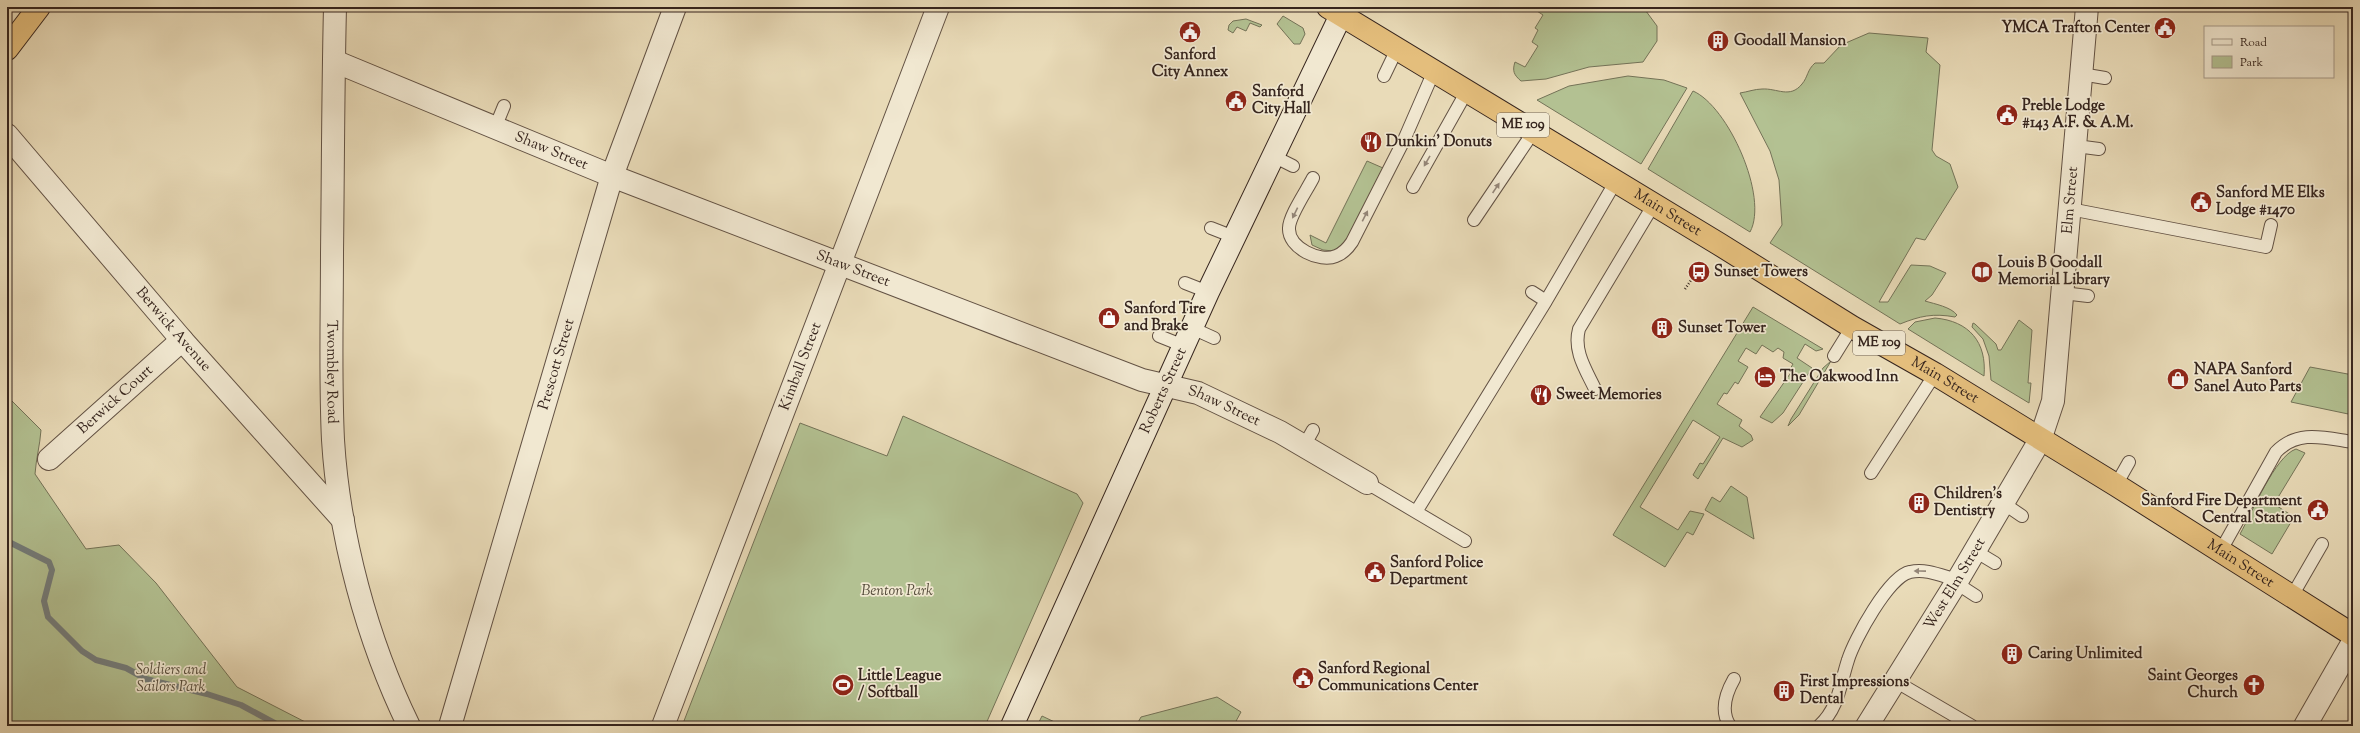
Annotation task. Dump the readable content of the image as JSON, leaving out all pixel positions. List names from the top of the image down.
{
  "streets": {
    "highway": ["ME 109", "Main Street"],
    "street": [
      "Shaw Street",
      "Elm Street",
      "Berwick Avenue",
      "Prescott Street",
      "Kimball Street",
      "Twombley Road",
      "Roberts Street",
      "Berwick Court",
      "West Elm Street"
    ]
  },
  "crossings": [
    ["Shaw Street", "Prescott Street"],
    ["Shaw Street", "Kimball Street"],
    ["Shaw Street", "Twombley Road"],
    ["Shaw Street", "Roberts Street"],
    ["Elm Street", "Main Street"],
    ["Elm Street", "West Elm Street"],
    ["Main Street", "Roberts Street"],
    ["Main Street", "West Elm Street"],
    ["Berwick Avenue", "Twombley Road"],
    ["Berwick Avenue", "Berwick Court"]
  ],
  "parks": ["Benton Park", "Soldiers and Sailors Park"],
  "places": {
    "public building": [
      "YMCA Trafton Center",
      "Sanford City Annex",
      "Sanford City Hall",
      "Preble Lodge #143 A.F. & A.M.",
      "Sanford ME Elks Lodge #1470",
      "Sanford Fire Department Central Station",
      "Sanford Police Department",
      "Sanford Regional Communications Center"
    ],
    "building": [
      "Goodall Mansion",
      "Sunset Tower",
      "Children's Dentistry",
      "Caring Unlimited",
      "First Impressions Dental"
    ],
    "restaurant": ["Dunkin' Donuts", "Sweet Memories"],
    "bus stop": ["Sunset Towers"],
    "library": ["Louis B Goodall Memorial Library"],
    "shop": ["Sanford Tire and Brake", "NAPA Sanford Sanel Auto Parts"],
    "hotel": ["The Oakwood Inn"],
    "sports": ["Little League / Softball"],
    "church": ["Saint Georges Church"]
  },
  "legend": ["Road", "Park"]
}
